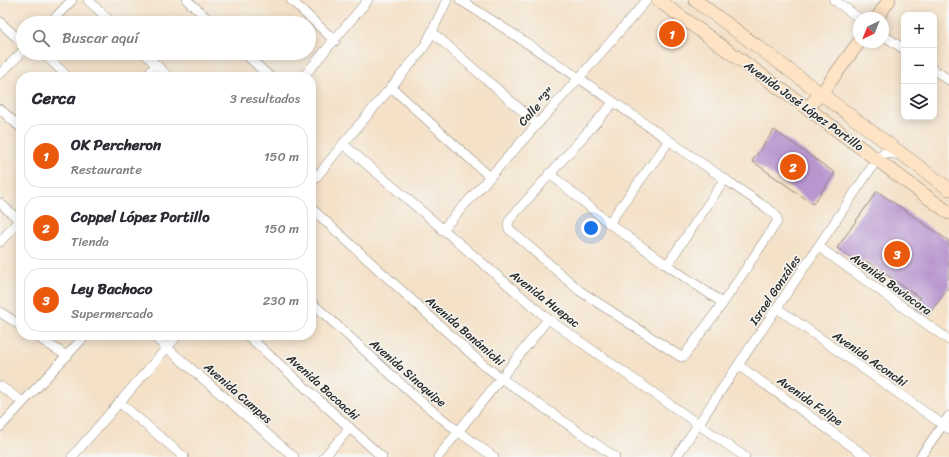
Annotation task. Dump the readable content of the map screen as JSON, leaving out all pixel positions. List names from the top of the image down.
{
  "streets": {
    "main road": ["Avenida José López Portillo"],
    "street": [
      "Calle \"3\"",
      "Avenida Baviacora",
      "Israel Gonzáles",
      "Avenida Huepac",
      "Avenida Banámichi",
      "Avenida Aconchi",
      "Avenida Sinoquipe",
      "Avenida Bacoachi",
      "Avenida Cumpas",
      "Avenida Felipe"
    ]
  },
  "crossings": [
    ["Avenida José López Portillo", "Israel Gonzáles"],
    ["Calle \"3\"", "Avenida Huepac"],
    ["Avenida Baviacora", "Israel Gonzáles"],
    ["Israel Gonzáles", "Avenida Huepac"],
    ["Israel Gonzáles", "Avenida Aconchi"],
    ["Israel Gonzáles", "Avenida Felipe"]
  ],
  "north": "bottom left",
  "page": {
    "map_buttons": ["+", "−"],
    "search": "Buscar aquí",
    "pins": ["1", "2", "3"],
    "heading": ["Cerca", "3 resultados"],
    "list": [
      {
        "mark": "1",
        "name": "OK Percheron",
        "note": "Restaurante",
        "value": "150 m"
      },
      {
        "mark": "2",
        "name": "Coppel López Portillo",
        "note": "Tienda",
        "value": "150 m"
      },
      {
        "mark": "3",
        "name": "Ley Bachoco",
        "note": "Supermercado",
        "value": "230 m"
      }
    ]
  }
}
